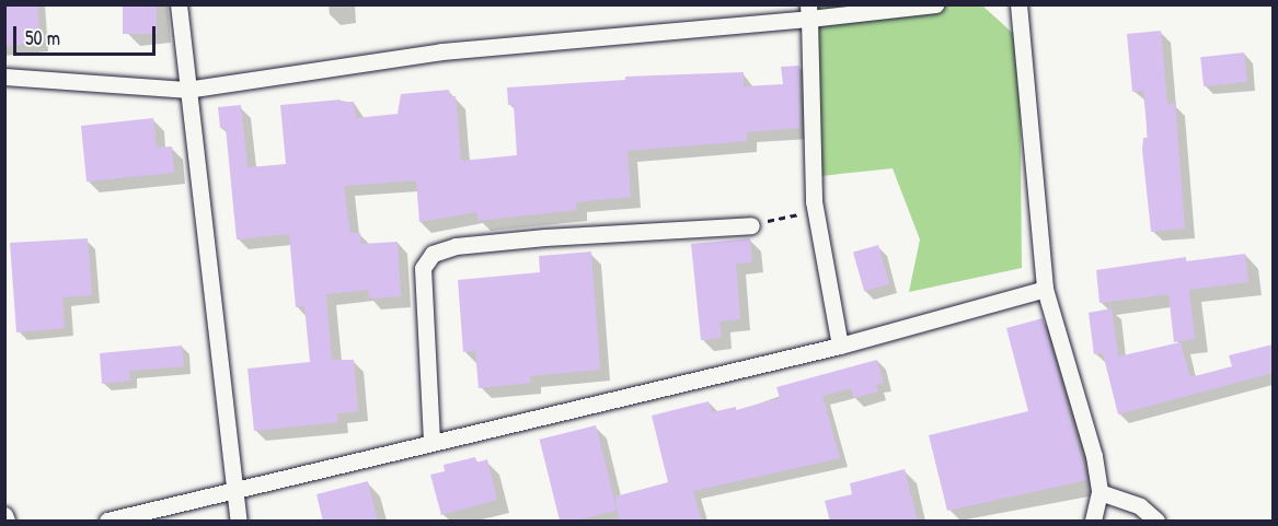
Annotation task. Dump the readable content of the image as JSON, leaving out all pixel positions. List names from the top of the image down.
{
  "scale_bar": "50 m"
}
